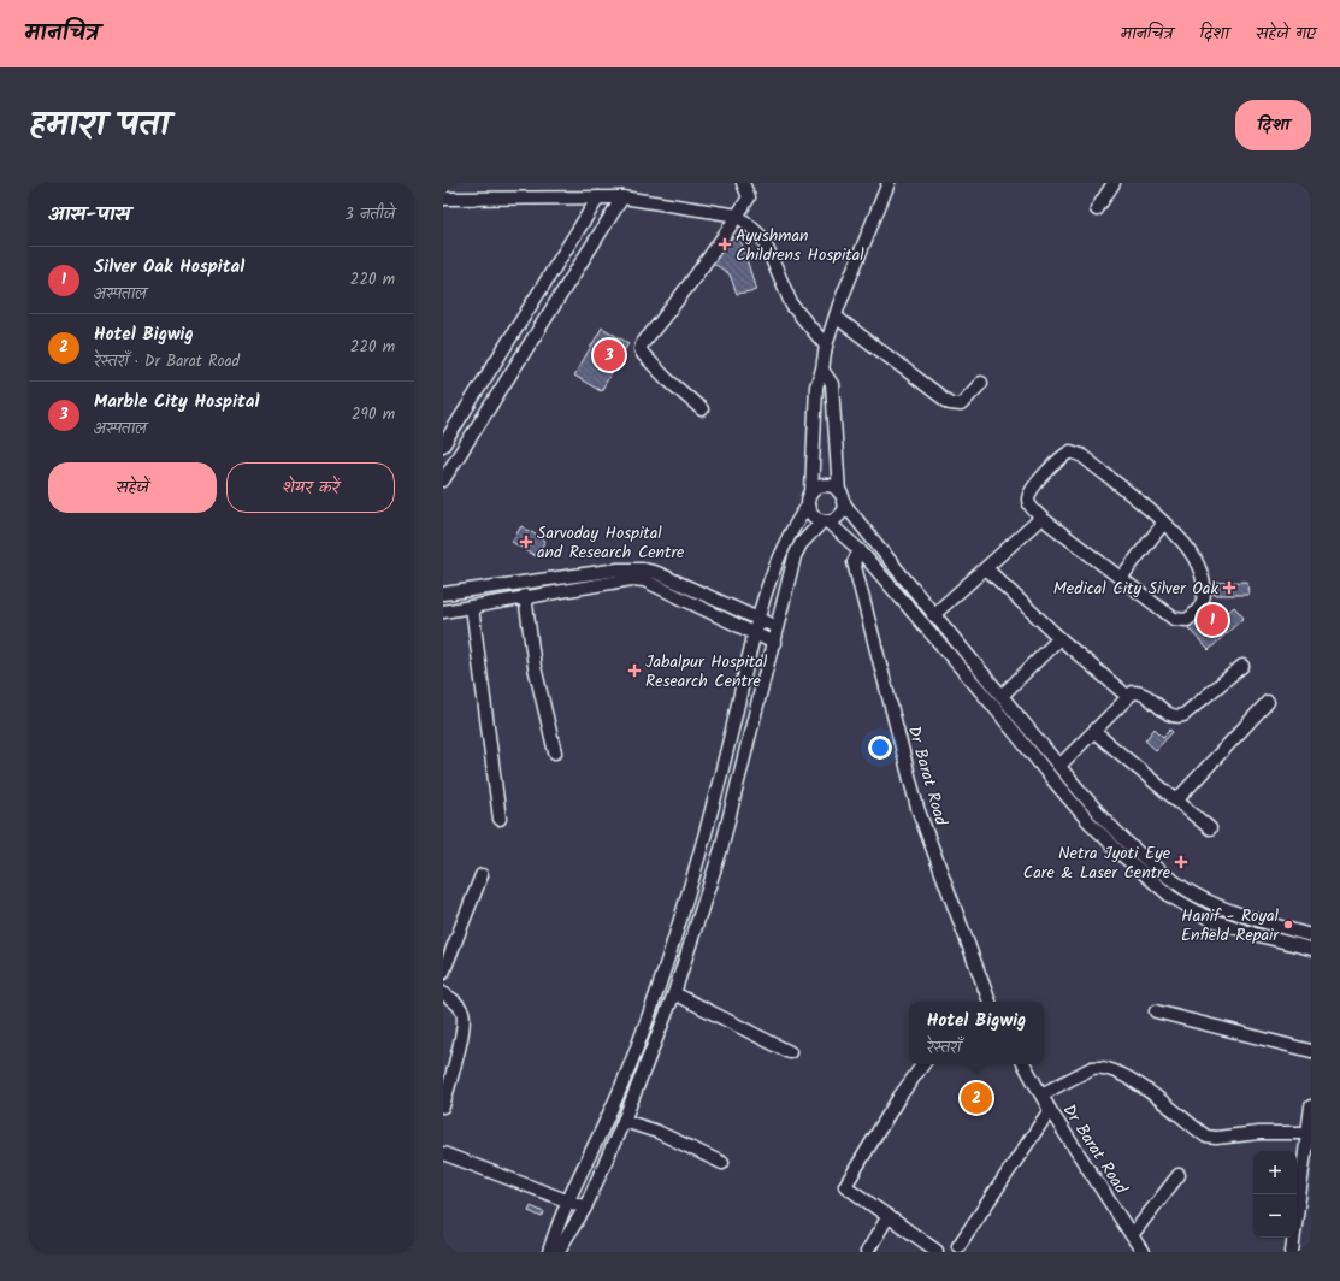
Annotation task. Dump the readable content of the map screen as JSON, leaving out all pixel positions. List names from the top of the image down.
{
  "streets": {
    "street": ["Dr Barat Road"]
  },
  "places": {
    "health": [
      "Ayushman Childrens Hospital",
      "Sarvoday Hospital and Research Centre",
      "Medical City Silver Oak",
      "Jabalpur Hospital Research Centre",
      "Netra Jyoti Eye Care & Laser Centre"
    ],
    "other": ["Hanif - Royal Enfield Repair"]
  },
  "page": {
    "header": "मानचित्र",
    "nav": ["मानचित्र", "दिशा", "सहेजे गए"],
    "title": "हमारा पता",
    "buttons": [
      "दिशा",
      ["सहेजें", "शेयर करें"]
    ],
    "heading": ["आस-पास", "3 नतीजे"],
    "list": [
      {
        "mark": "1",
        "name": "Silver Oak Hospital",
        "note": "अस्पताल",
        "value": "220 m"
      },
      {
        "mark": "2",
        "name": "Hotel Bigwig",
        "note": "रेस्तराँ · Dr Barat Road",
        "value": "220 m"
      },
      {
        "mark": "3",
        "name": "Marble City Hospital",
        "note": "अस्पताल",
        "value": "290 m"
      }
    ],
    "pins": ["3", "1", "2"],
    "popup": ["Hotel Bigwig", "रेस्तराँ"],
    "map_buttons": ["+", "−"]
  }
}
